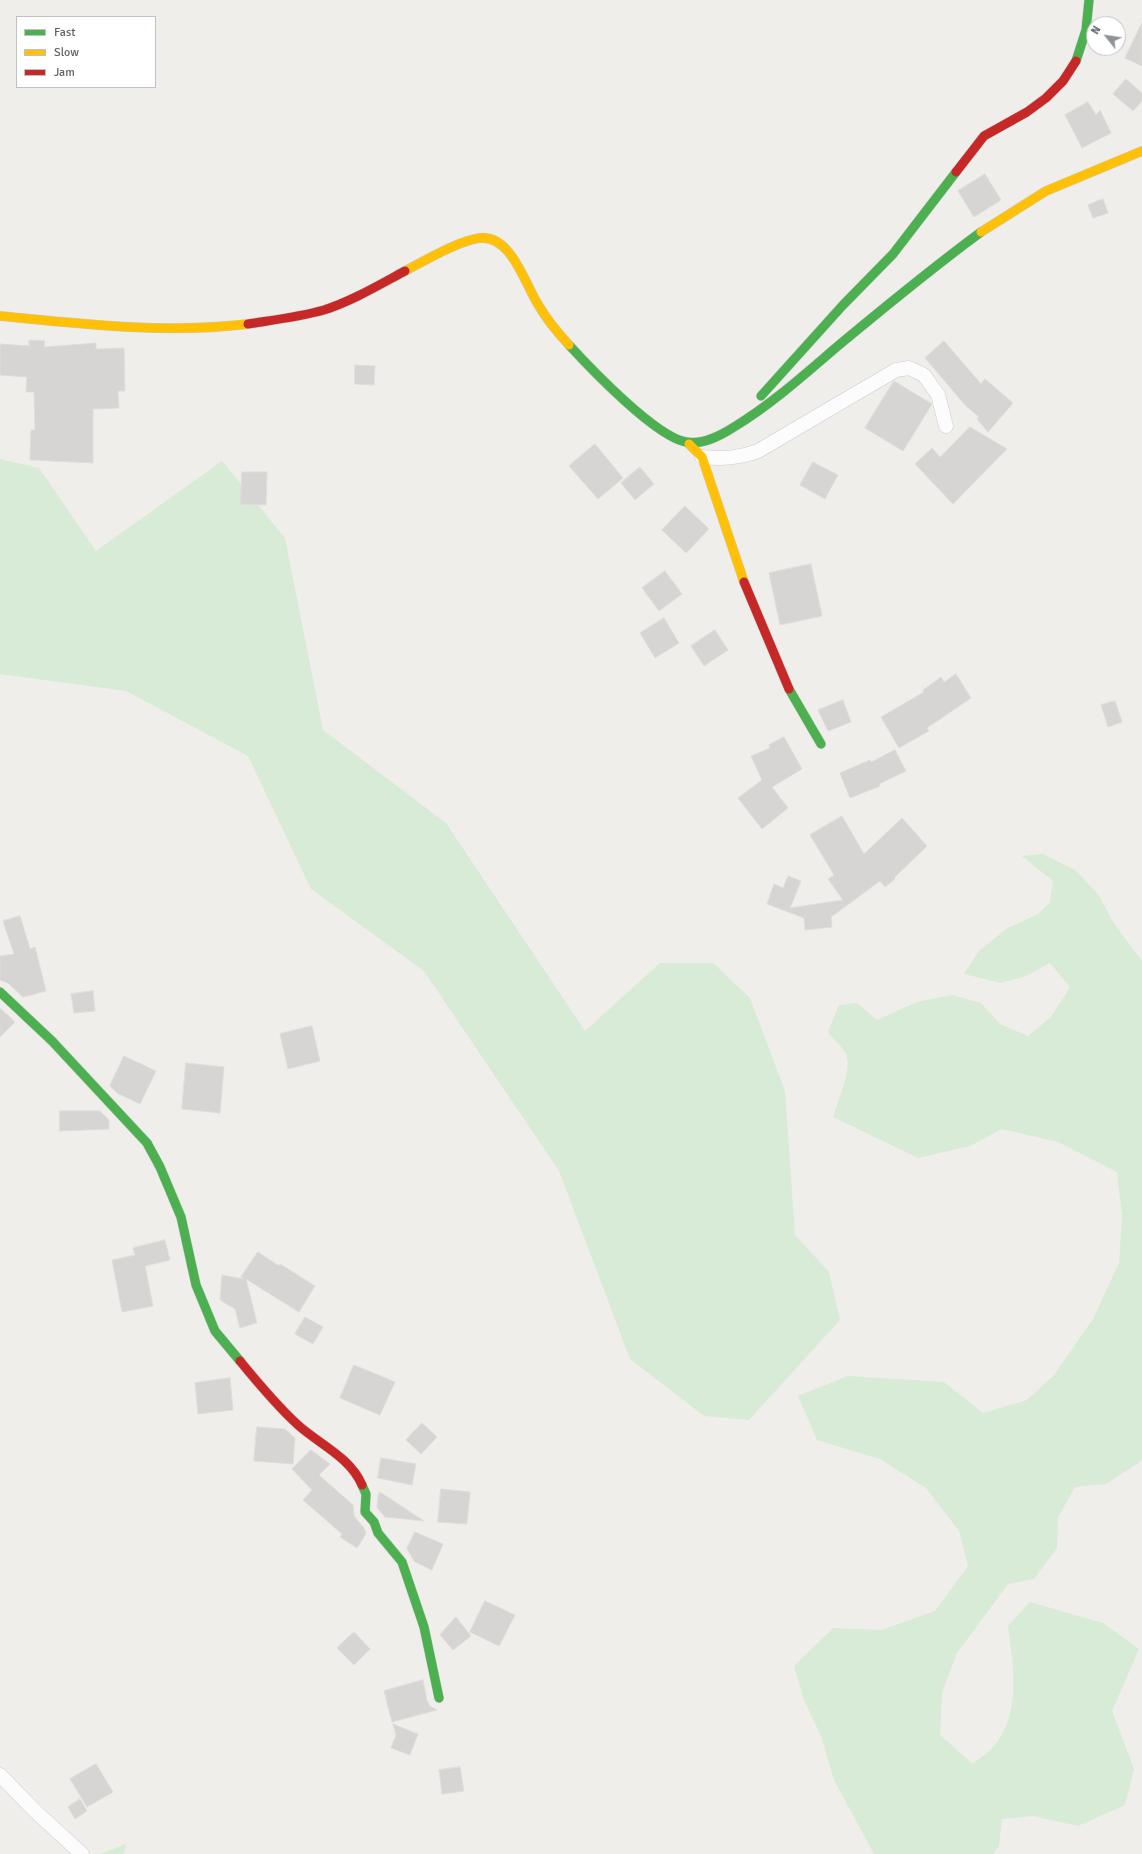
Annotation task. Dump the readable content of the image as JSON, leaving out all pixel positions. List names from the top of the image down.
{
  "legend": ["Fast", "Slow", "Jam"],
  "north": "top left"
}
